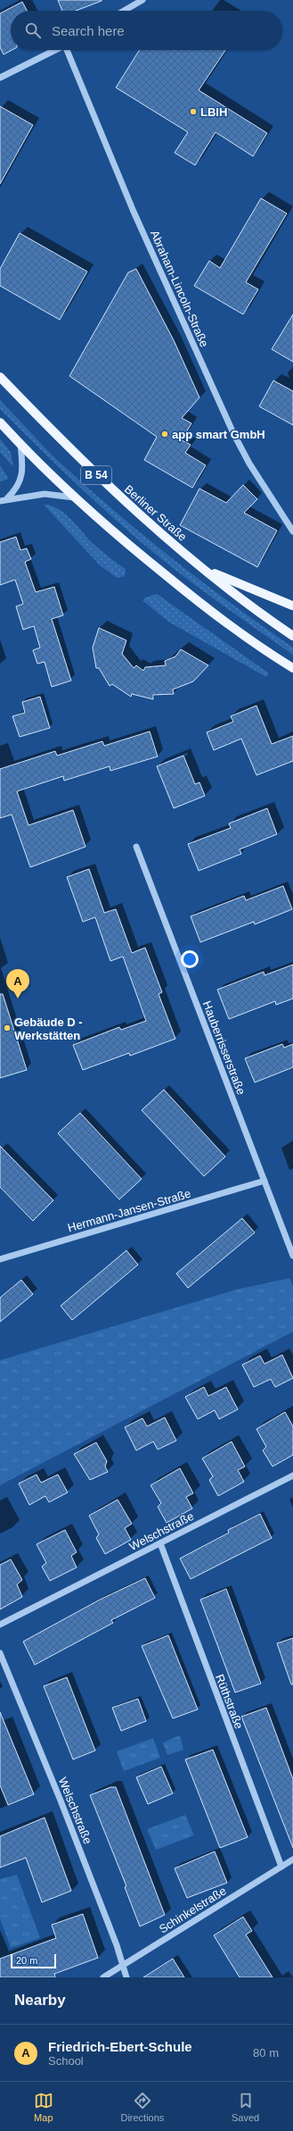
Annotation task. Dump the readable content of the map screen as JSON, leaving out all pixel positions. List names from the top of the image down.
{
  "streets": {
    "main road": ["B 54", "Berliner Straße"],
    "street": [
      "Abraham-Lincoln-Straße",
      "Hauberrisserstraße",
      "Hermann-Jansen-Straße",
      "Welschstraße",
      "Rüthstraße",
      "Schinkelstraße"
    ]
  },
  "crossings": [
    ["Hauberrisserstraße", "Hermann-Jansen-Straße"],
    ["Welschstraße", "Rüthstraße"],
    ["Welschstraße", "Schinkelstraße"],
    ["Rüthstraße", "Schinkelstraße"]
  ],
  "places": ["LBIH", "app smart GmbH", "Gebäude D - Werkstätten"],
  "scale_bar": "20 m",
  "page": {
    "search": "Search here",
    "pins": "A",
    "scale": "20 m",
    "heading": "Nearby",
    "list": [
      {
        "mark": "A",
        "name": "Friedrich-Ebert-Schule",
        "note": "School",
        "value": "80 m"
      }
    ],
    "nav": ["Map", "Directions", "Saved"]
  }
}
